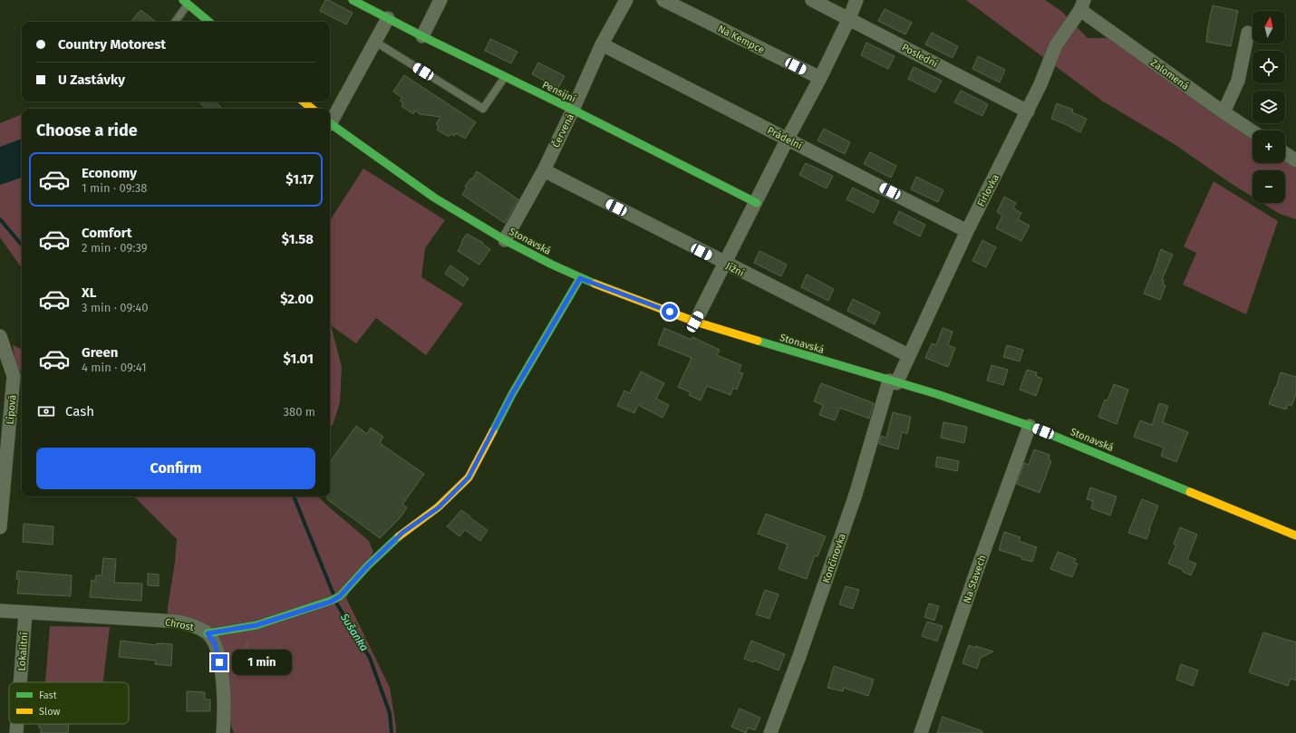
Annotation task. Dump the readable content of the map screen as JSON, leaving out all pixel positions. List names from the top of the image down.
{
  "streets": {
    "main road": ["Pensijní", "Stonavská"],
    "street": [
      "Na Kempce",
      "Poslední",
      "Zalomená",
      "Červená",
      "Prádelní",
      "Firlovka",
      "Jižní",
      "Lipová",
      "Končinovka",
      "Na Stavech",
      "Chrost",
      "Lokalitní"
    ]
  },
  "crossings": [
    ["Poslední", "Firlovka"],
    ["Zalomená", "Firlovka"],
    ["Pensijní", "Červená"],
    ["Červená", "Prádelní"],
    ["Červená", "Stonavská"],
    ["Červená", "Jižní"],
    ["Prádelní", "Firlovka"],
    ["Firlovka", "Stonavská"],
    ["Firlovka", "Jižní"],
    ["Firlovka", "Končinovka"],
    ["Stonavská", "Končinovka"],
    ["Stonavská", "Na Stavech"],
    ["Chrost", "Lokalitní"]
  ],
  "water": ["Sušanka"],
  "legend": ["Fast", "Slow"],
  "north": "top",
  "page": {
    "map_buttons": ["+", "−"],
    "banner": ["Country Motorest", "U Zastávky"],
    "heading": "Choose a ride",
    "list": [
      {
        "name": "Economy",
        "note": "1 min · 09:38",
        "value": "$1.17"
      },
      {
        "name": "Comfort",
        "note": "2 min · 09:39",
        "value": "$1.58"
      },
      {
        "name": "XL",
        "note": "3 min · 09:40",
        "value": "$2.00"
      },
      {
        "name": "Green",
        "note": "4 min · 09:41",
        "value": "$1.01"
      }
    ],
    "pay": ["Cash", "380 m"],
    "buttons": "Confirm",
    "bubble": "1 min"
  }
}
